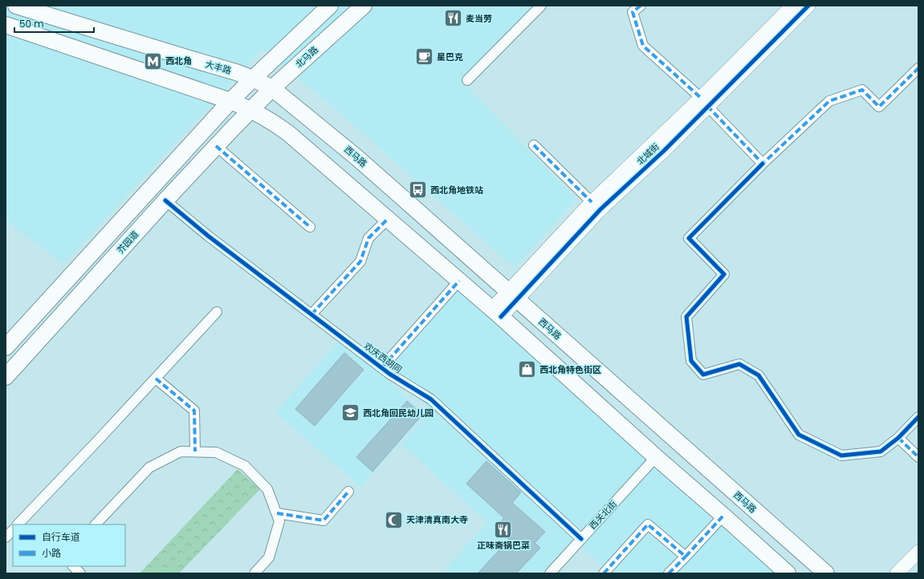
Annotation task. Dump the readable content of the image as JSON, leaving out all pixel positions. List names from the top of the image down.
{
  "streets": {
    "main road": [
      "北马路",
      "大丰路",
      "西马路",
      "芥园道"
    ],
    "street": ["北城街", "欢庆西胡同", "西关北街"]
  },
  "crossings": [
    ["北马路", "大丰路"],
    ["北马路", "西马路"],
    ["北马路", "芥园道"],
    ["大丰路", "西马路"],
    ["北城街", "西马路"],
    ["芥园道", "欢庆西胡同"],
    ["欢庆西胡同", "西关北街"]
  ],
  "places": {
    "restaurant": ["麦当劳", "正味斋锅巴菜"],
    "cafe": ["星巴克"],
    "metro station": ["西北角"],
    "bus stop": ["西北角地铁站"],
    "shop": ["西北角特色街区"],
    "school or university": ["西北角回民幼儿园"],
    "mosque": ["天津清真南大寺"]
  },
  "legend": ["自行车道", "小路"],
  "scale_bar": "50 m"
}
